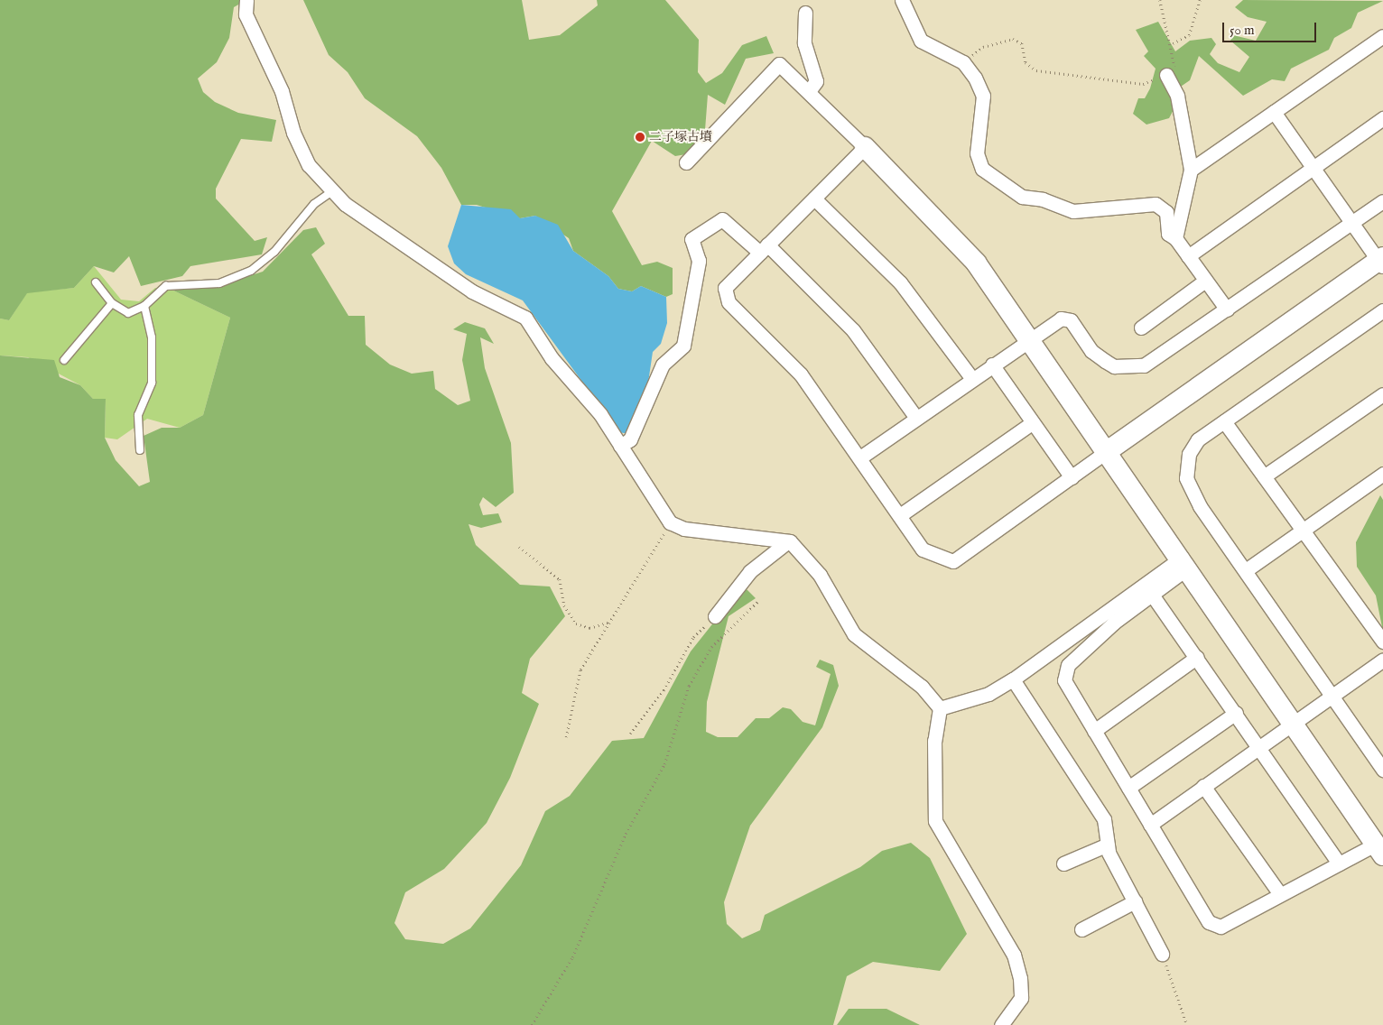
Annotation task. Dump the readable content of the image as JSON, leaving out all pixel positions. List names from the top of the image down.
{
  "places": ["二子塚古墳"],
  "scale_bar": "50 m"
}
